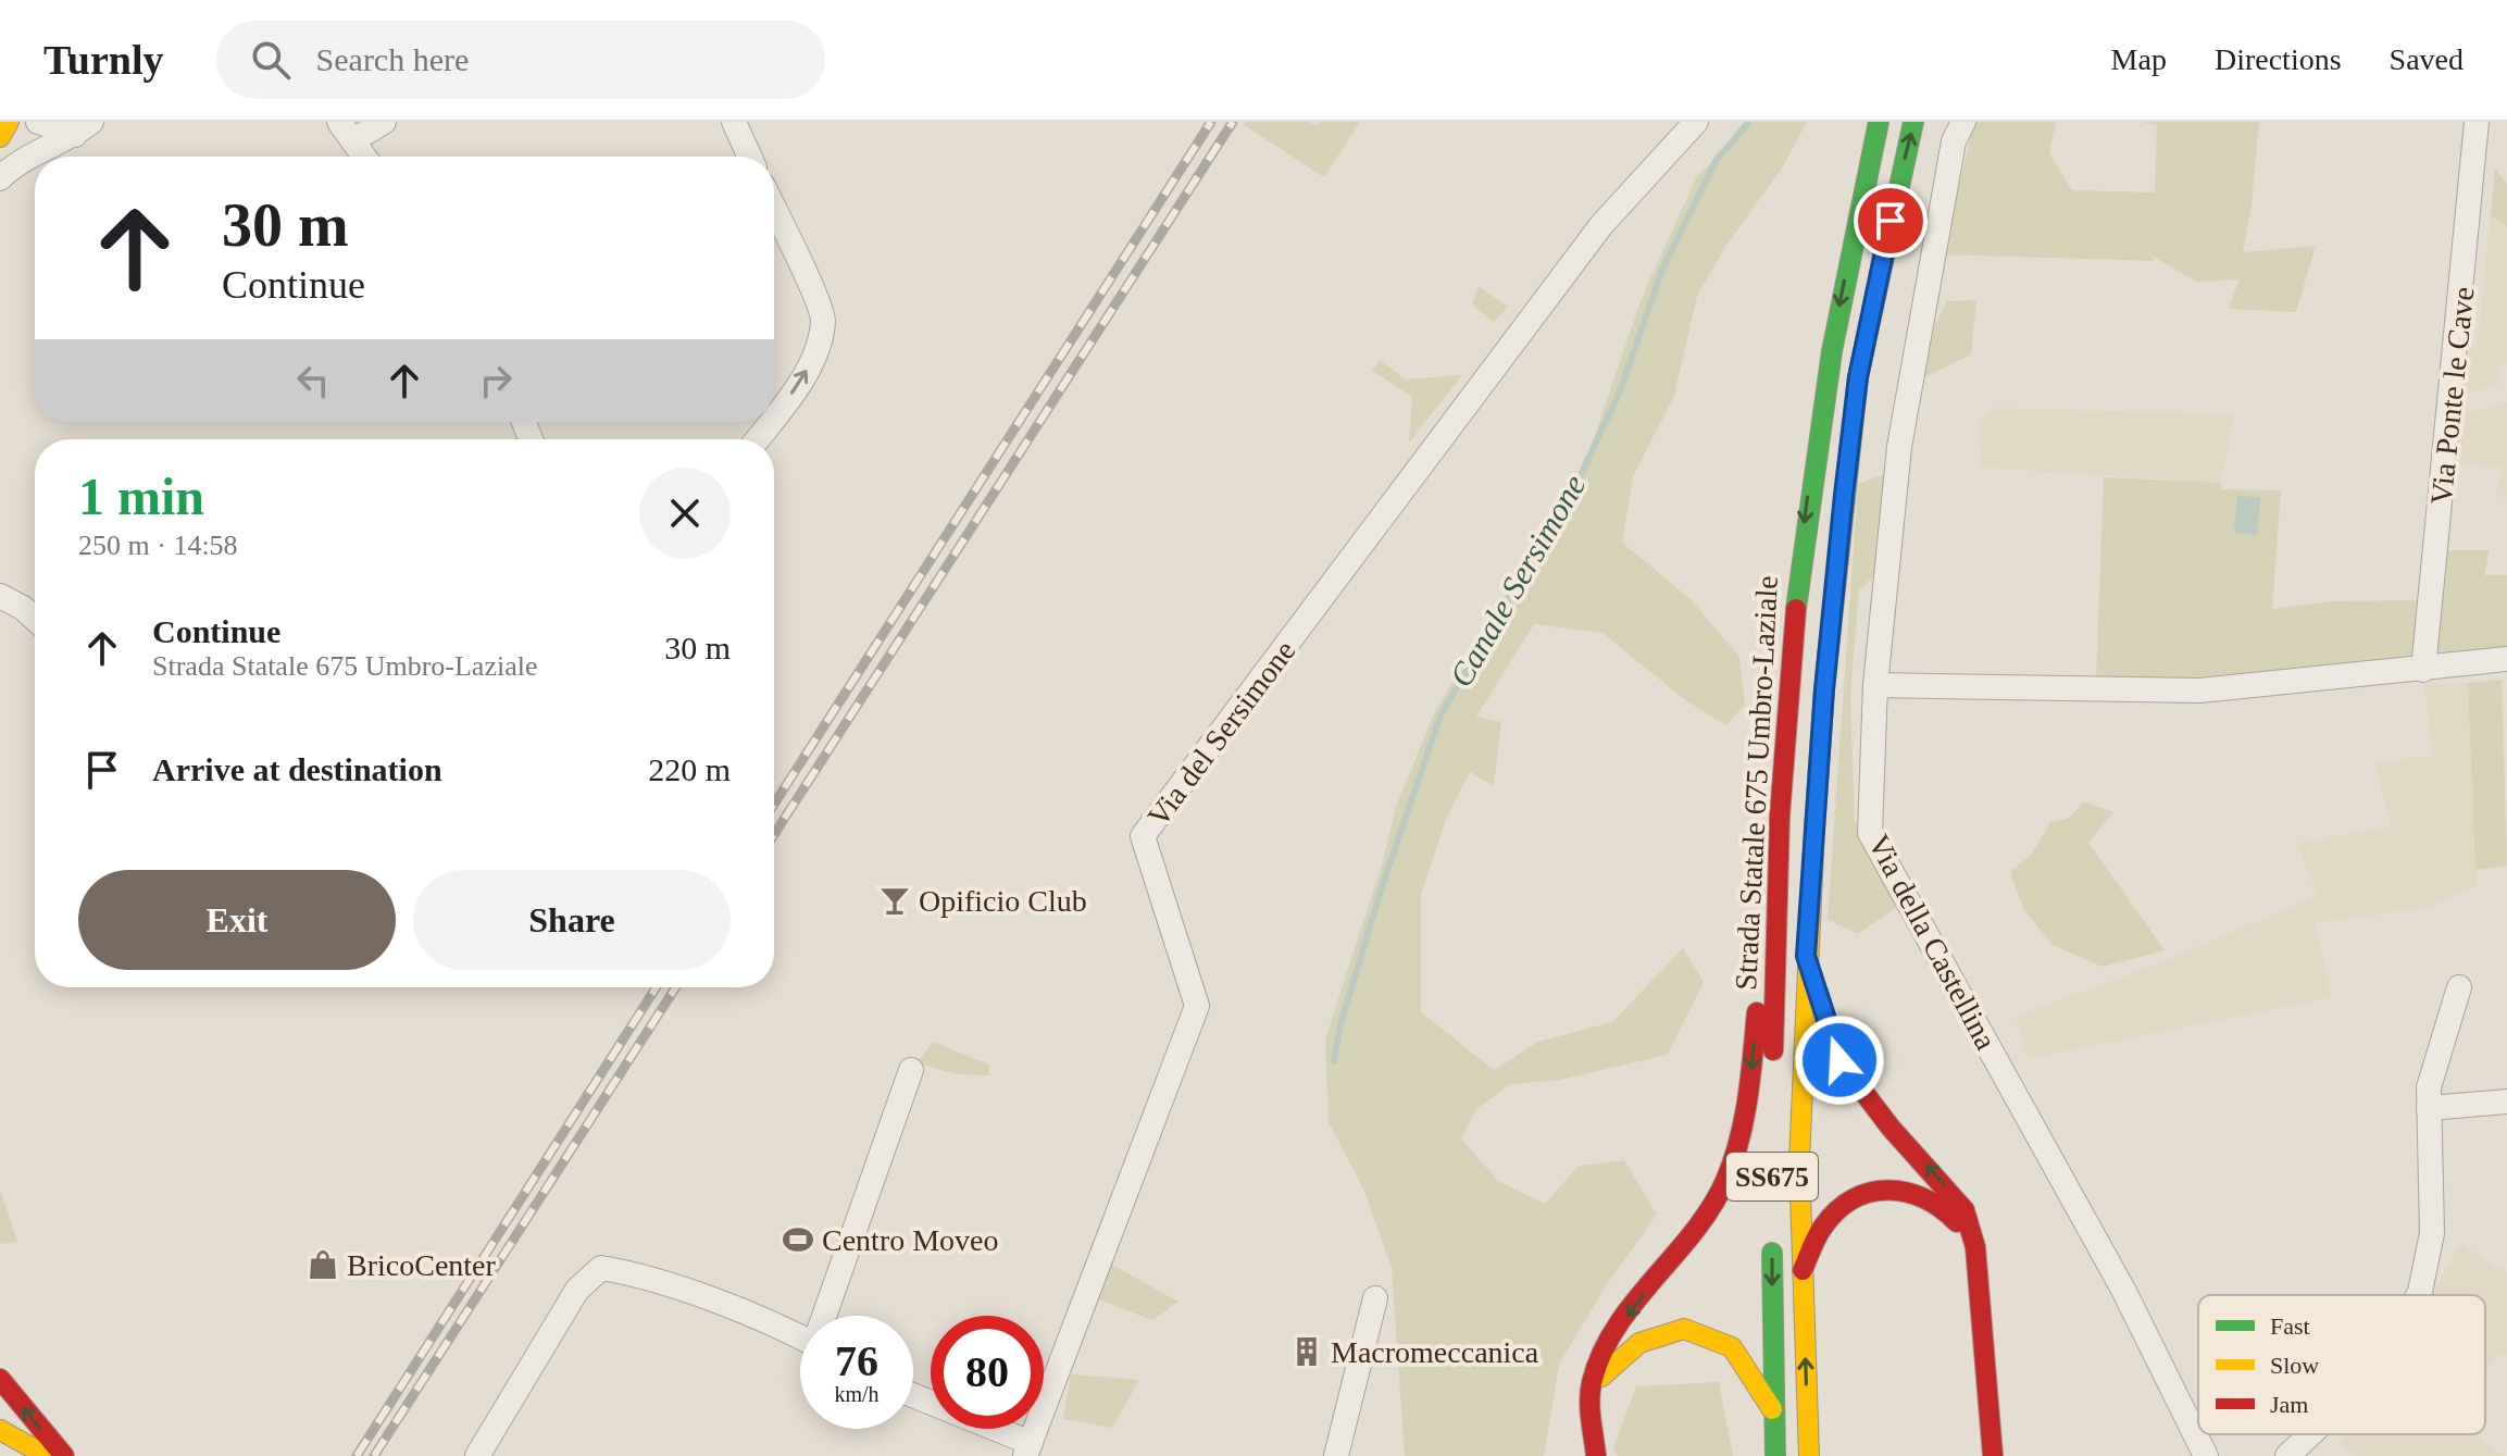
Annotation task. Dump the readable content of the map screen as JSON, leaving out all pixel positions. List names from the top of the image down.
{
  "streets": {
    "main road": ["Strada Statale 675 Umbro-Laziale", "SS675"],
    "street": ["Via Ponte le Cave", "Via del Sersimone", "Via della Castellina"]
  },
  "water": ["Canale Sersimone"],
  "places": {
    "bar": ["Opificio Club"],
    "sports": ["Centro Moveo"],
    "shop": ["BricoCenter"],
    "building": ["Macromeccanica"]
  },
  "legend": ["Fast", "Slow", "Jam"],
  "page": {
    "header": "Turnly",
    "search": "Search here",
    "nav": ["Map", "Directions", "Saved"],
    "turn": ["30 m", "Continue"],
    "heading": ["1 min", "250 m · 14:58"],
    "list": [
      {
        "name": "Continue",
        "note": "Strada Statale 675 Umbro-Laziale",
        "value": "30 m"
      },
      {
        "name": "Arrive at destination",
        "value": "220 m"
      }
    ],
    "buttons": ["Exit", "Share"],
    "speed": "76 km/h",
    "limit": "80"
  }
}
